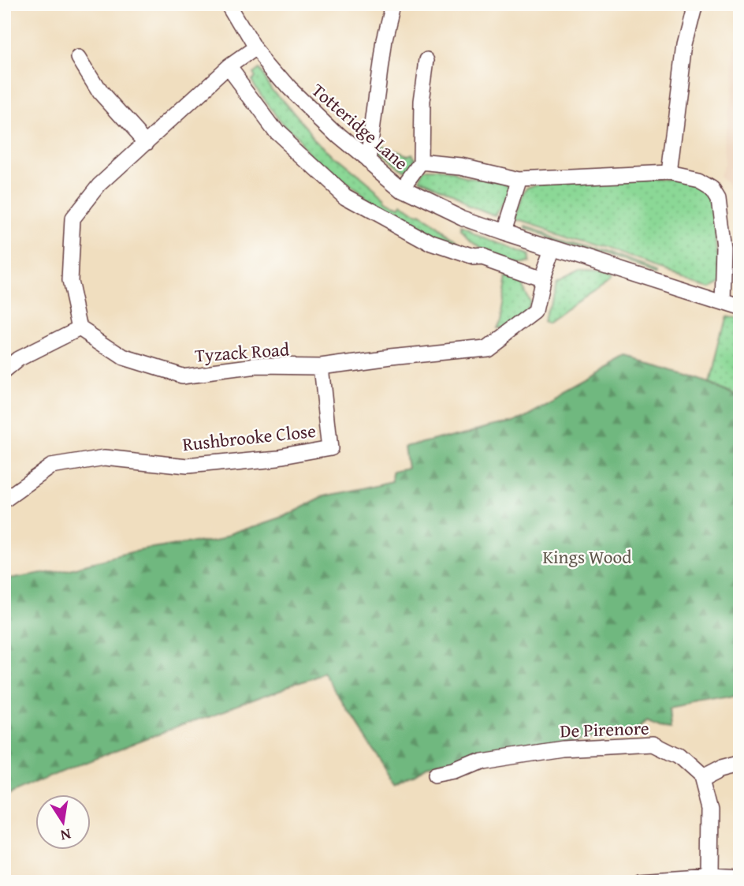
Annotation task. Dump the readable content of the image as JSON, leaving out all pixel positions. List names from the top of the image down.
{
  "streets": {
    "street": [
      "Totteridge Lane",
      "Tyzack Road",
      "Rushbrooke Close",
      "De Pirenore"
    ]
  },
  "crossings": [
    ["Totteridge Lane", "Tyzack Road"],
    ["Tyzack Road", "Rushbrooke Close"]
  ],
  "parks": ["Kings Wood"],
  "north": "bottom"
}
